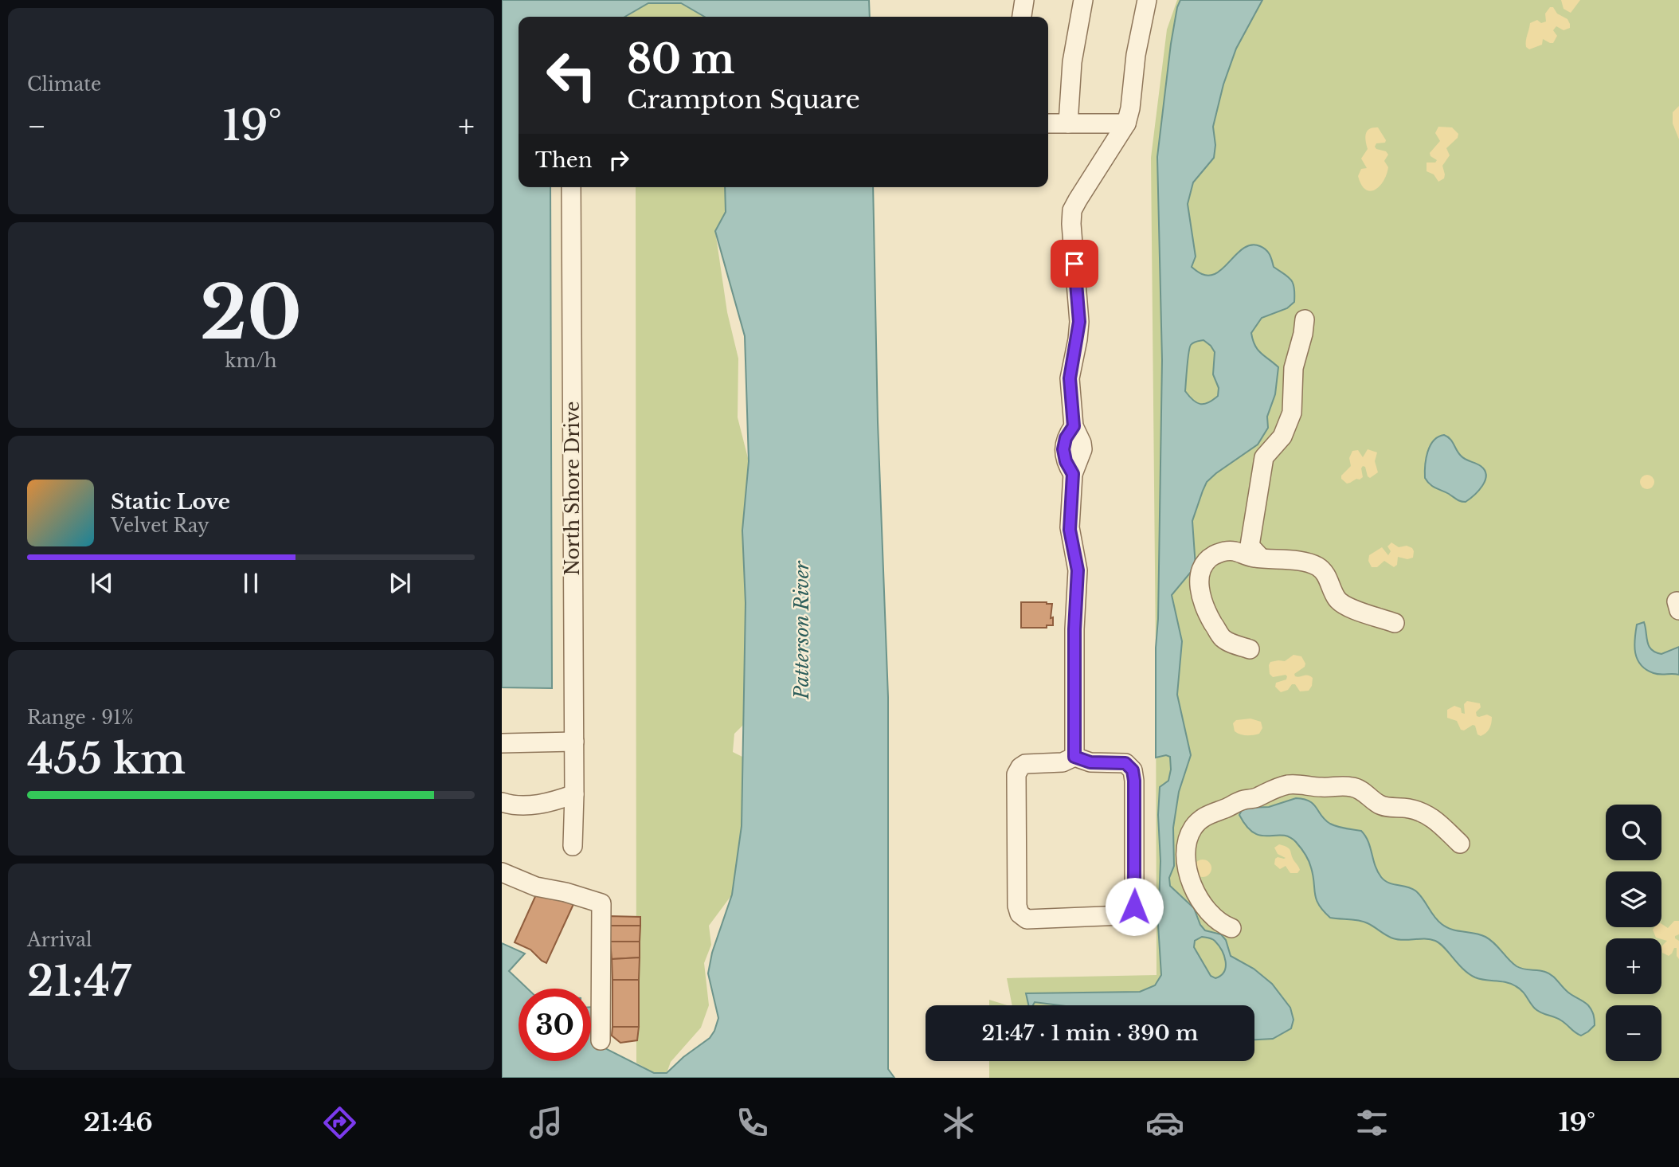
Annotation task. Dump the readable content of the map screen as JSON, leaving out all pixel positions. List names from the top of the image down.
{
  "streets": {
    "street": ["North Shore Drive"]
  },
  "water": ["Patterson River"],
  "page": {
    "tile": [
      "Climate",
      ["20", "km/h"],
      ["Range · 91%", "455 km"],
      ["Arrival", "21:47"]
    ],
    "turn": ["80 m", "Crampton Square"],
    "heat": ["−", "19°", "+"],
    "then": "Then",
    "song": ["Static Love", "Velvet Ray"],
    "map_buttons": ["+", "−"],
    "limit": "30",
    "trip": "21:47 · 1 min · 390 m",
    "tabs": ["21:46", "19°"]
  }
}
